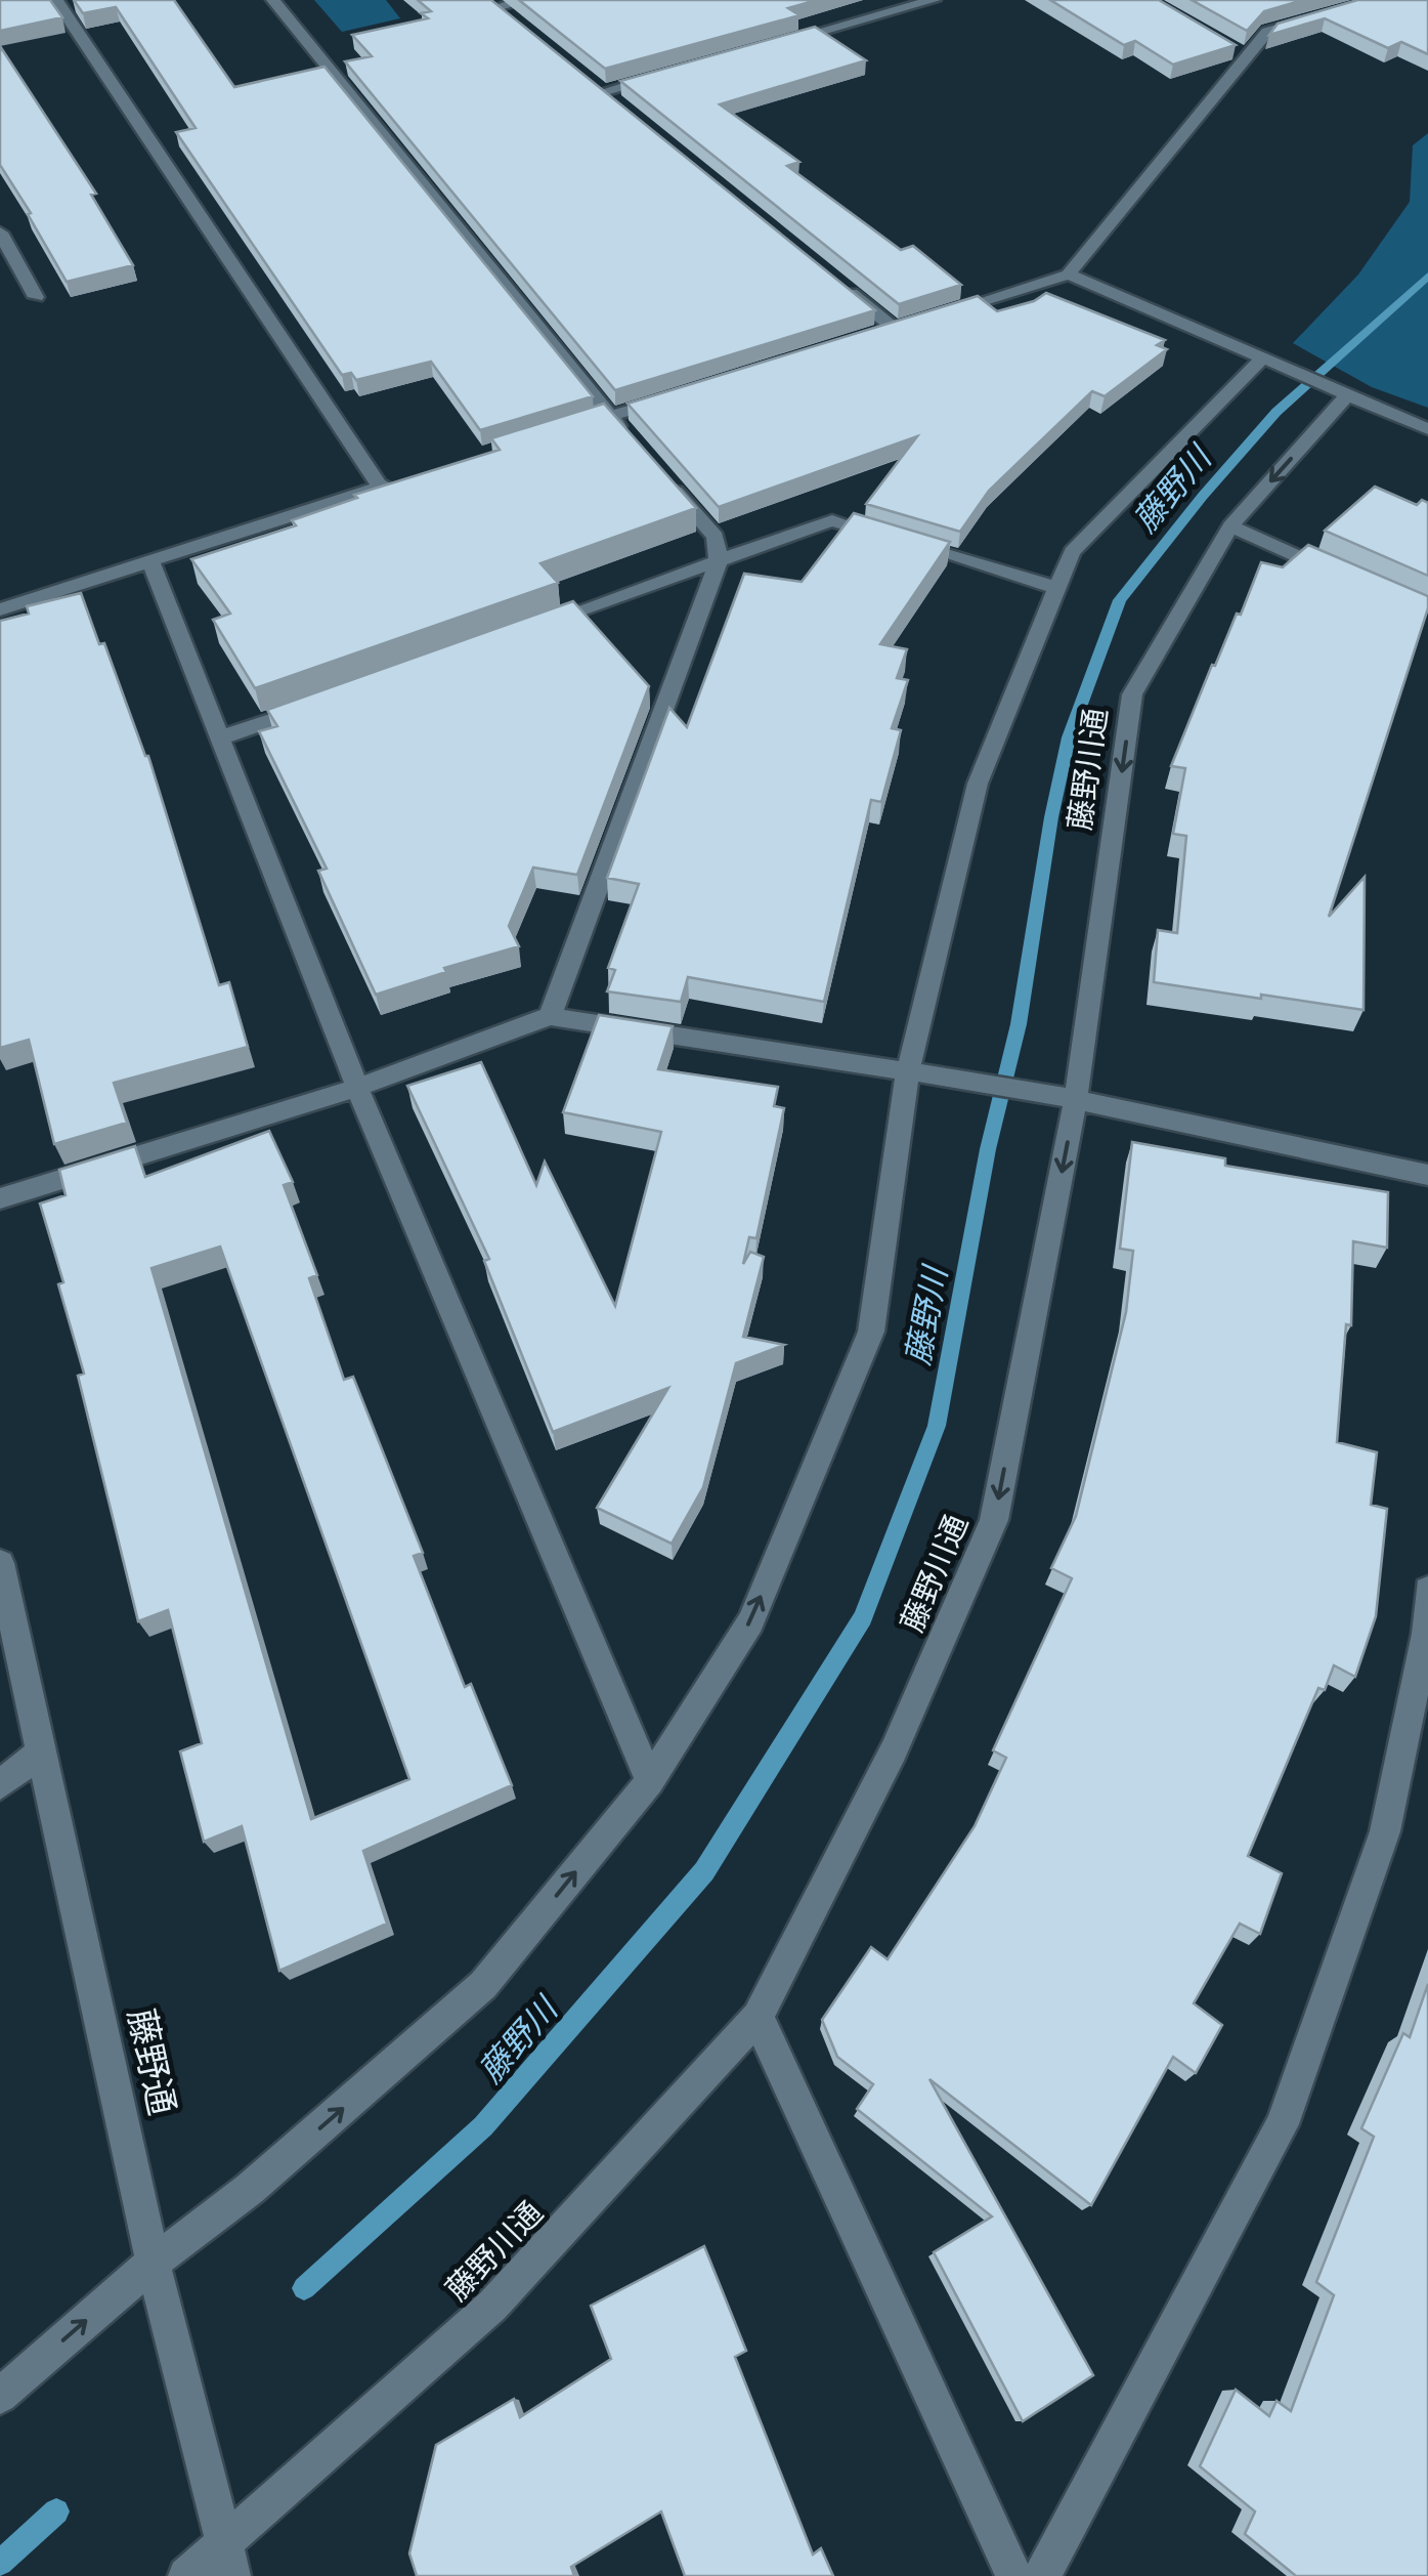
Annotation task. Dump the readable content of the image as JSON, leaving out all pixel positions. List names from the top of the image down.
{
  "streets": {
    "street": ["藤野川通", "藤野通"]
  },
  "crossings": [
    ["藤野川通", "藤野通"]
  ],
  "water": ["藤野川"]
}
